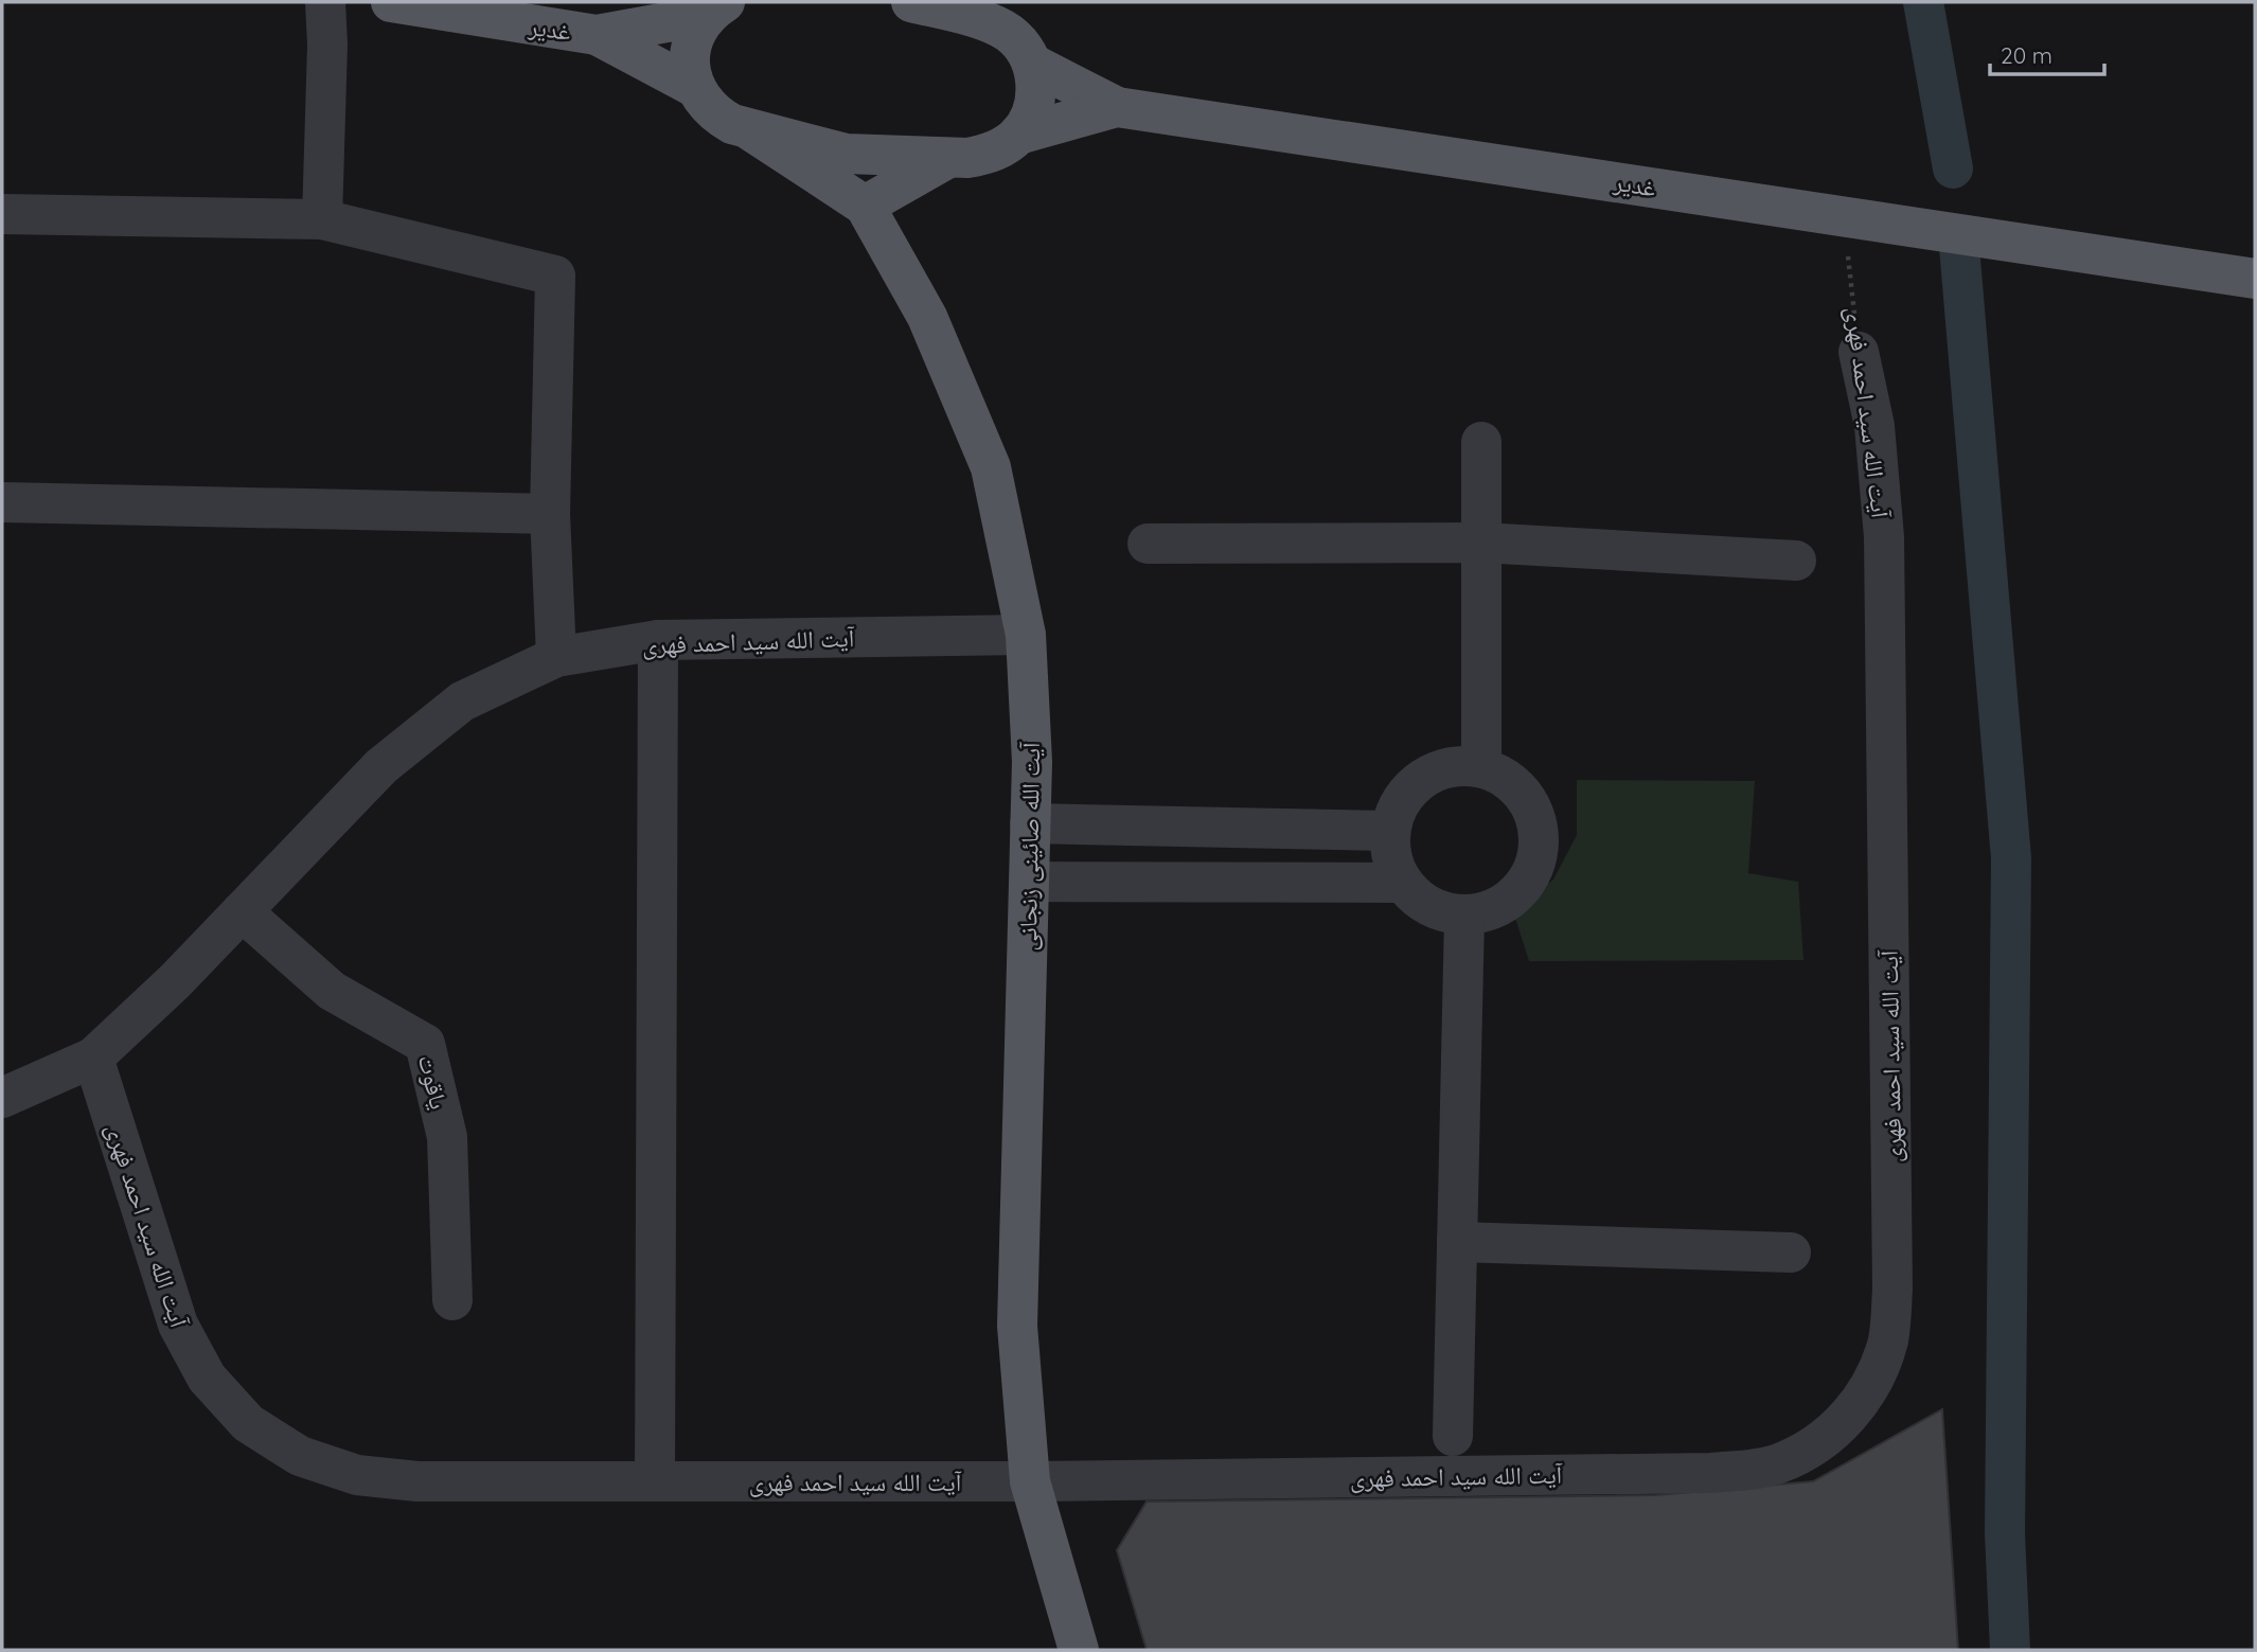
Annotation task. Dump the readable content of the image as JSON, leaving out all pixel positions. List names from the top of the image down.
{
  "streets": {
    "main road": ["غدیر", "آیت الله صائینی زنجانی"],
    "street": ["آیت الله سید احمد فهری", "یاقوت"]
  },
  "crossings": [
    ["غدیر", "آیت الله سید احمد فهری"],
    ["غدیر", "آیت الله صائینی زنجانی"],
    ["آیت الله سید احمد فهری", "آیت الله صائینی زنجانی"],
    ["آیت الله سید احمد فهری", "یاقوت"]
  ],
  "scale_bar": "20 m"
}
